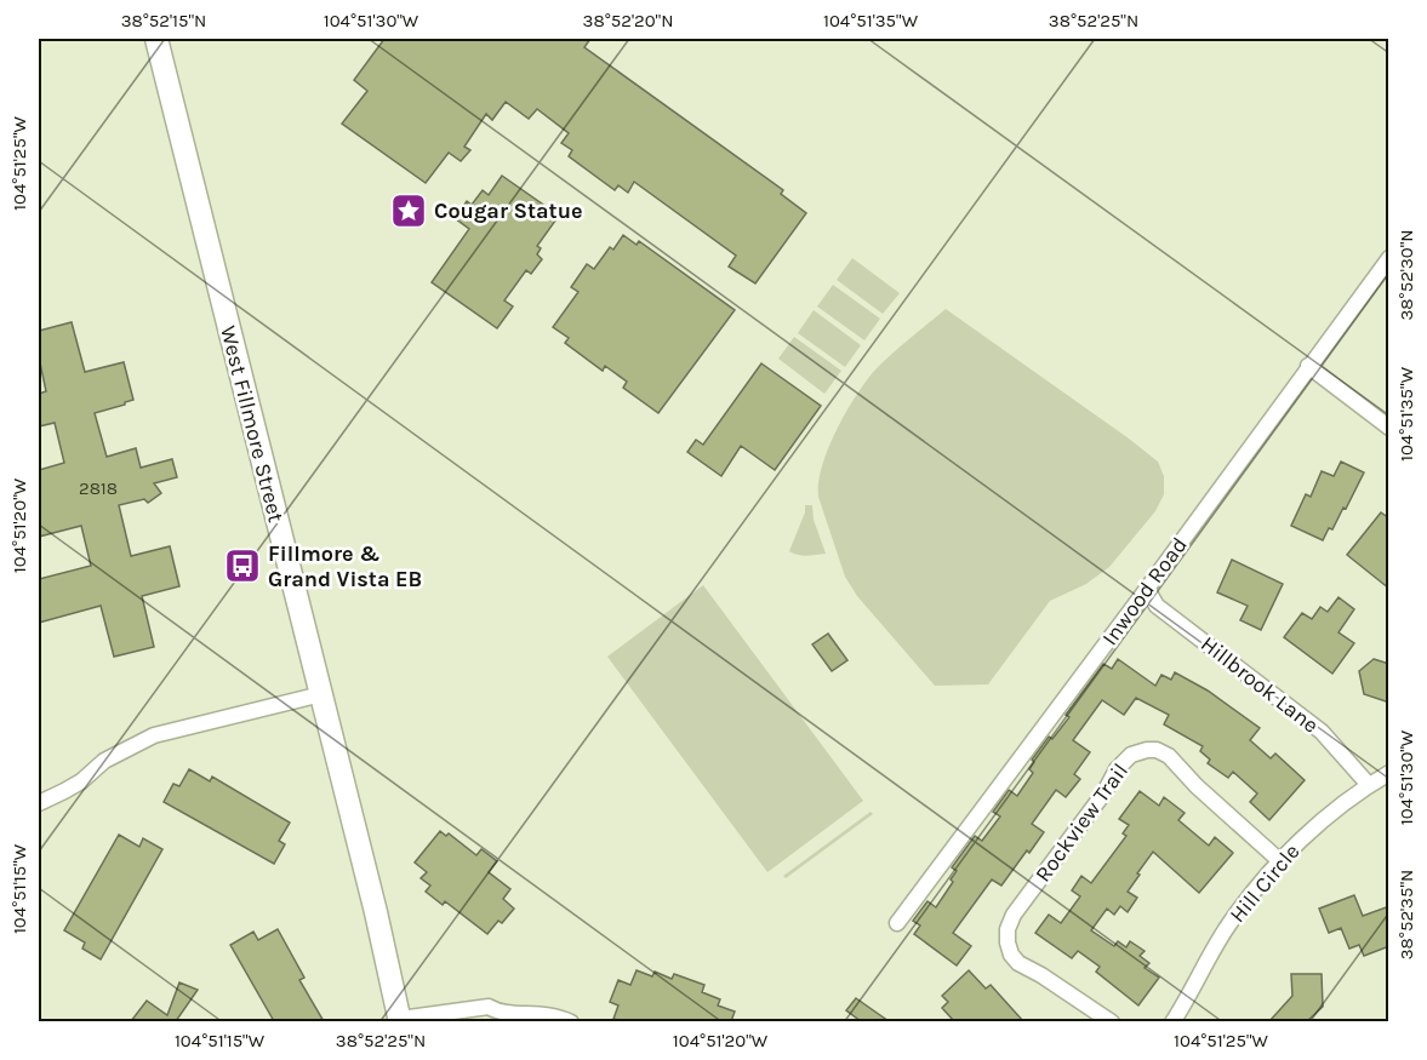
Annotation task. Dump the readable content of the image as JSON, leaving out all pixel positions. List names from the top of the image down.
{
  "streets": {
    "main road": ["West Fillmore Street"],
    "street": [
      "Inwood Road",
      "Hillbrook Lane",
      "Rockview Trail",
      "Hill Circle"
    ]
  },
  "crossings": [
    ["Inwood Road", "Hillbrook Lane"],
    ["Hillbrook Lane", "Hill Circle"],
    ["Rockview Trail", "Hill Circle"]
  ],
  "places": {
    "place": ["Cougar Statue"],
    "bus stop": ["Fillmore & Grand Vista EB"]
  },
  "house_numbers": ["2818"],
  "coordinates": [
    "38°52'15\"N",
    "104°51'30\"W",
    "38°52'20\"N",
    "104°51'35\"W",
    "38°52'25\"N",
    "104°51'25\"W",
    "38°52'30\"N",
    "104°51'20\"W",
    "104°51'15\"W",
    "38°52'35\"N"
  ]
}
